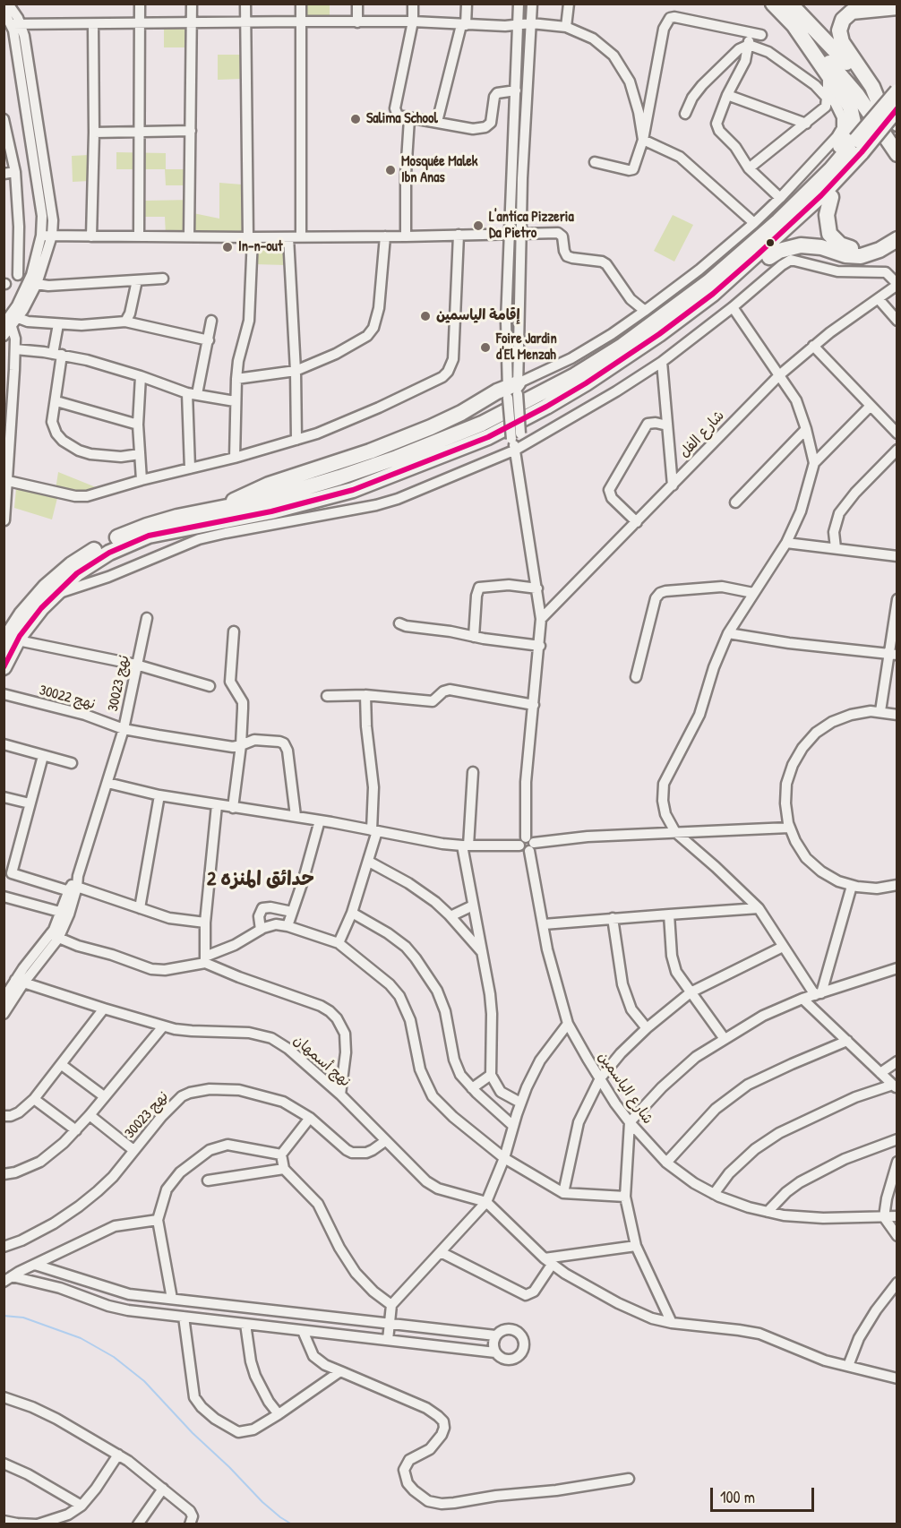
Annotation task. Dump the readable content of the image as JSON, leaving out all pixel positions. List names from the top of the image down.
{
  "streets": {
    "street": [
      "شارع الفل",
      "نهج 30023",
      "نهج 30022",
      "نهج أسمهان",
      "شارع الياسمين"
    ]
  },
  "crossings": [
    ["شارع الفل", "شارع الياسمين"],
    ["نهج 30023", "نهج 30022"],
    ["نهج 30023", "نهج أسمهان"]
  ],
  "districts": ["حدائق المنزه 2"],
  "places": [
    "Salima School",
    "Mosquée Malek Ibn Anas",
    "L'antica Pizzeria Da Pietro",
    "In-n-out",
    "إقامة الياسمين",
    "Foire Jardin d'El Menzah"
  ],
  "scale_bar": "100 m"
}
